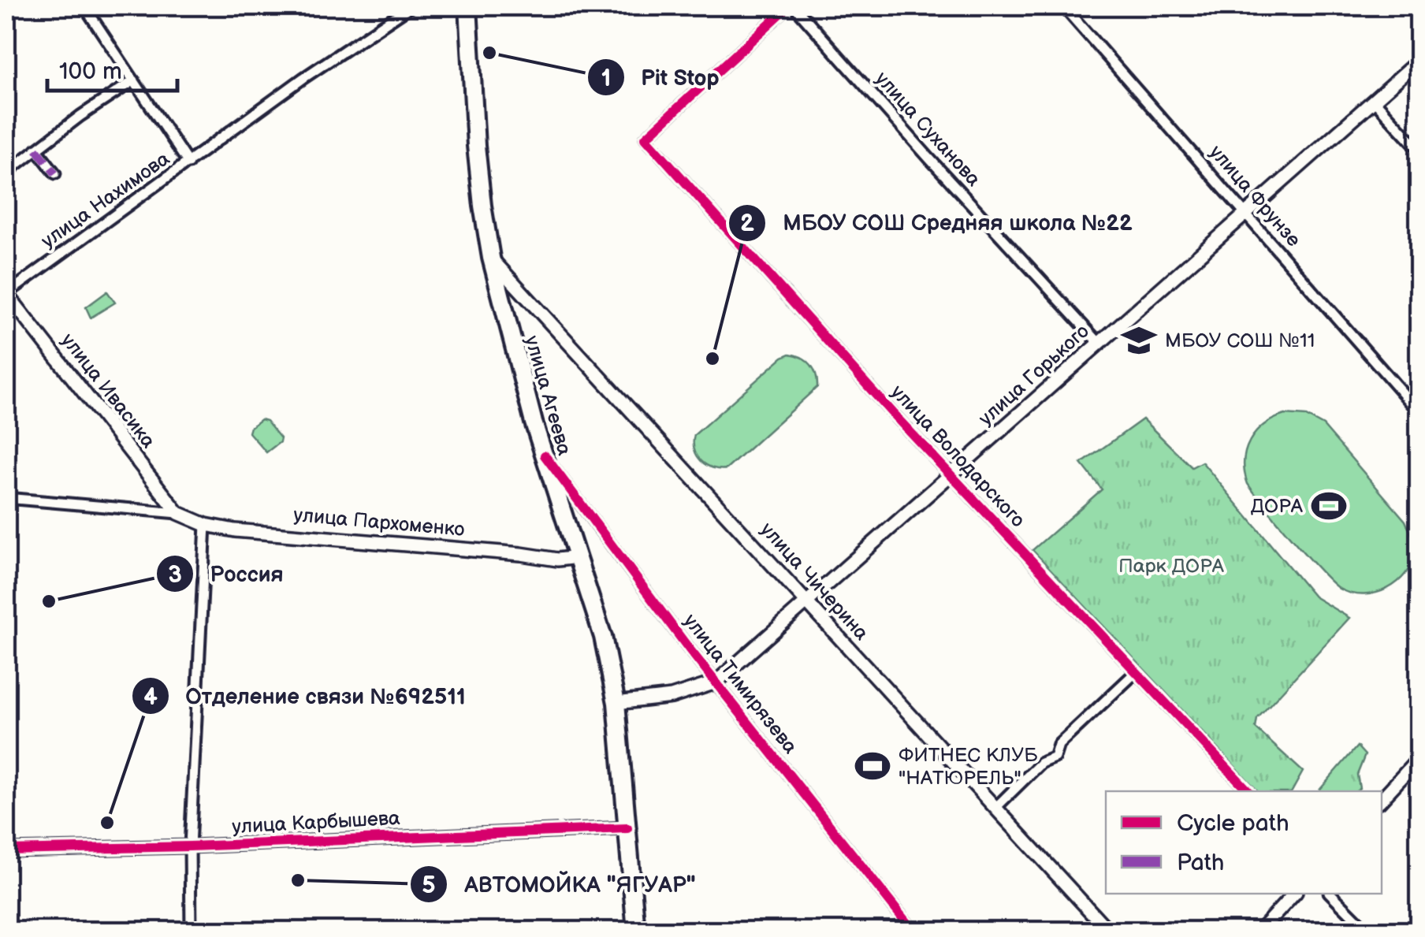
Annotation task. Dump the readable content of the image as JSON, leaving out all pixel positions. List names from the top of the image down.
{
  "streets": {
    "highway": ["улица Агеева"],
    "main road": [
      "улица Горького",
      "улица Ивасика",
      "улица Пархоменко",
      "улица Чичерина"
    ],
    "street": [
      "улица Суханова",
      "улица Фрунзе",
      "улица Нахимова",
      "улица Володарского",
      "улица Тимирязева",
      "улица Карбышева"
    ]
  },
  "crossings": [
    ["улица Суханова", "улица Горького"],
    ["улица Фрунзе", "улица Горького"],
    ["улица Нахимова", "улица Ивасика"],
    ["улица Горького", "улица Агеева"],
    ["улица Горького", "улица Володарского"],
    ["улица Горького", "улица Чичерина"],
    ["улица Горького", "улица Тимирязева"],
    ["улица Ивасика", "улица Пархоменко"],
    ["улица Агеева", "улица Пархоменко"],
    ["улица Агеева", "улица Чичерина"],
    ["улица Агеева", "улица Тимирязева"],
    ["улица Агеева", "улица Карбышева"]
  ],
  "parks": ["Парк ДОРА"],
  "places": {
    "other": [
      "Pit Stop",
      "МБОУ СОШ Средняя школа №22",
      "Россия",
      "Отделение связи №692511",
      "АВТОМОЙКА \"ЯГУАР\""
    ],
    "school or university": ["МБОУ СОШ №11"],
    "sports": ["ДОРА", "ФИТНЕС КЛУБ \"НАТЮРЕЛЬ\""]
  },
  "legend": ["Cycle path", "Path"],
  "scale_bar": "100 m"
}
